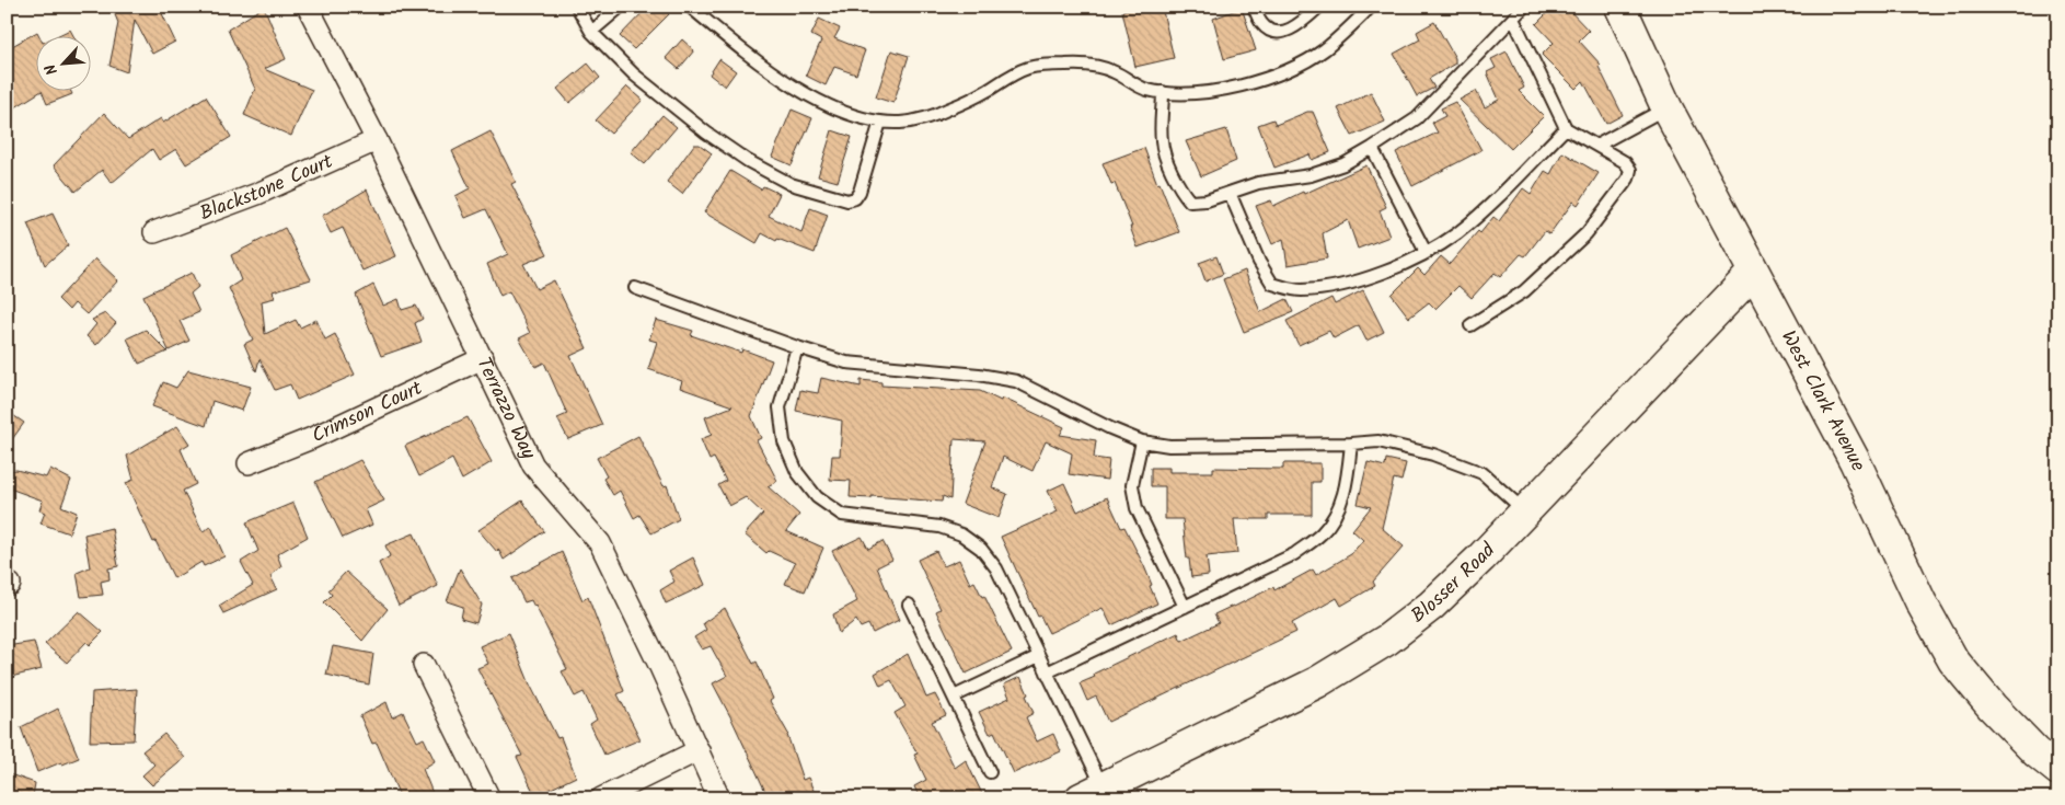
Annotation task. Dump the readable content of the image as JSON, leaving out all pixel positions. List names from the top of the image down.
{
  "streets": {
    "main road": ["West Clark Avenue", "Blosser Road"],
    "street": ["Blackstone Court", "Terrazzo Way", "Crimson Court"]
  },
  "crossings": [
    ["Blackstone Court", "Terrazzo Way"],
    ["West Clark Avenue", "Blosser Road"],
    ["Terrazzo Way", "Crimson Court"]
  ],
  "north": "bottom left"
}
